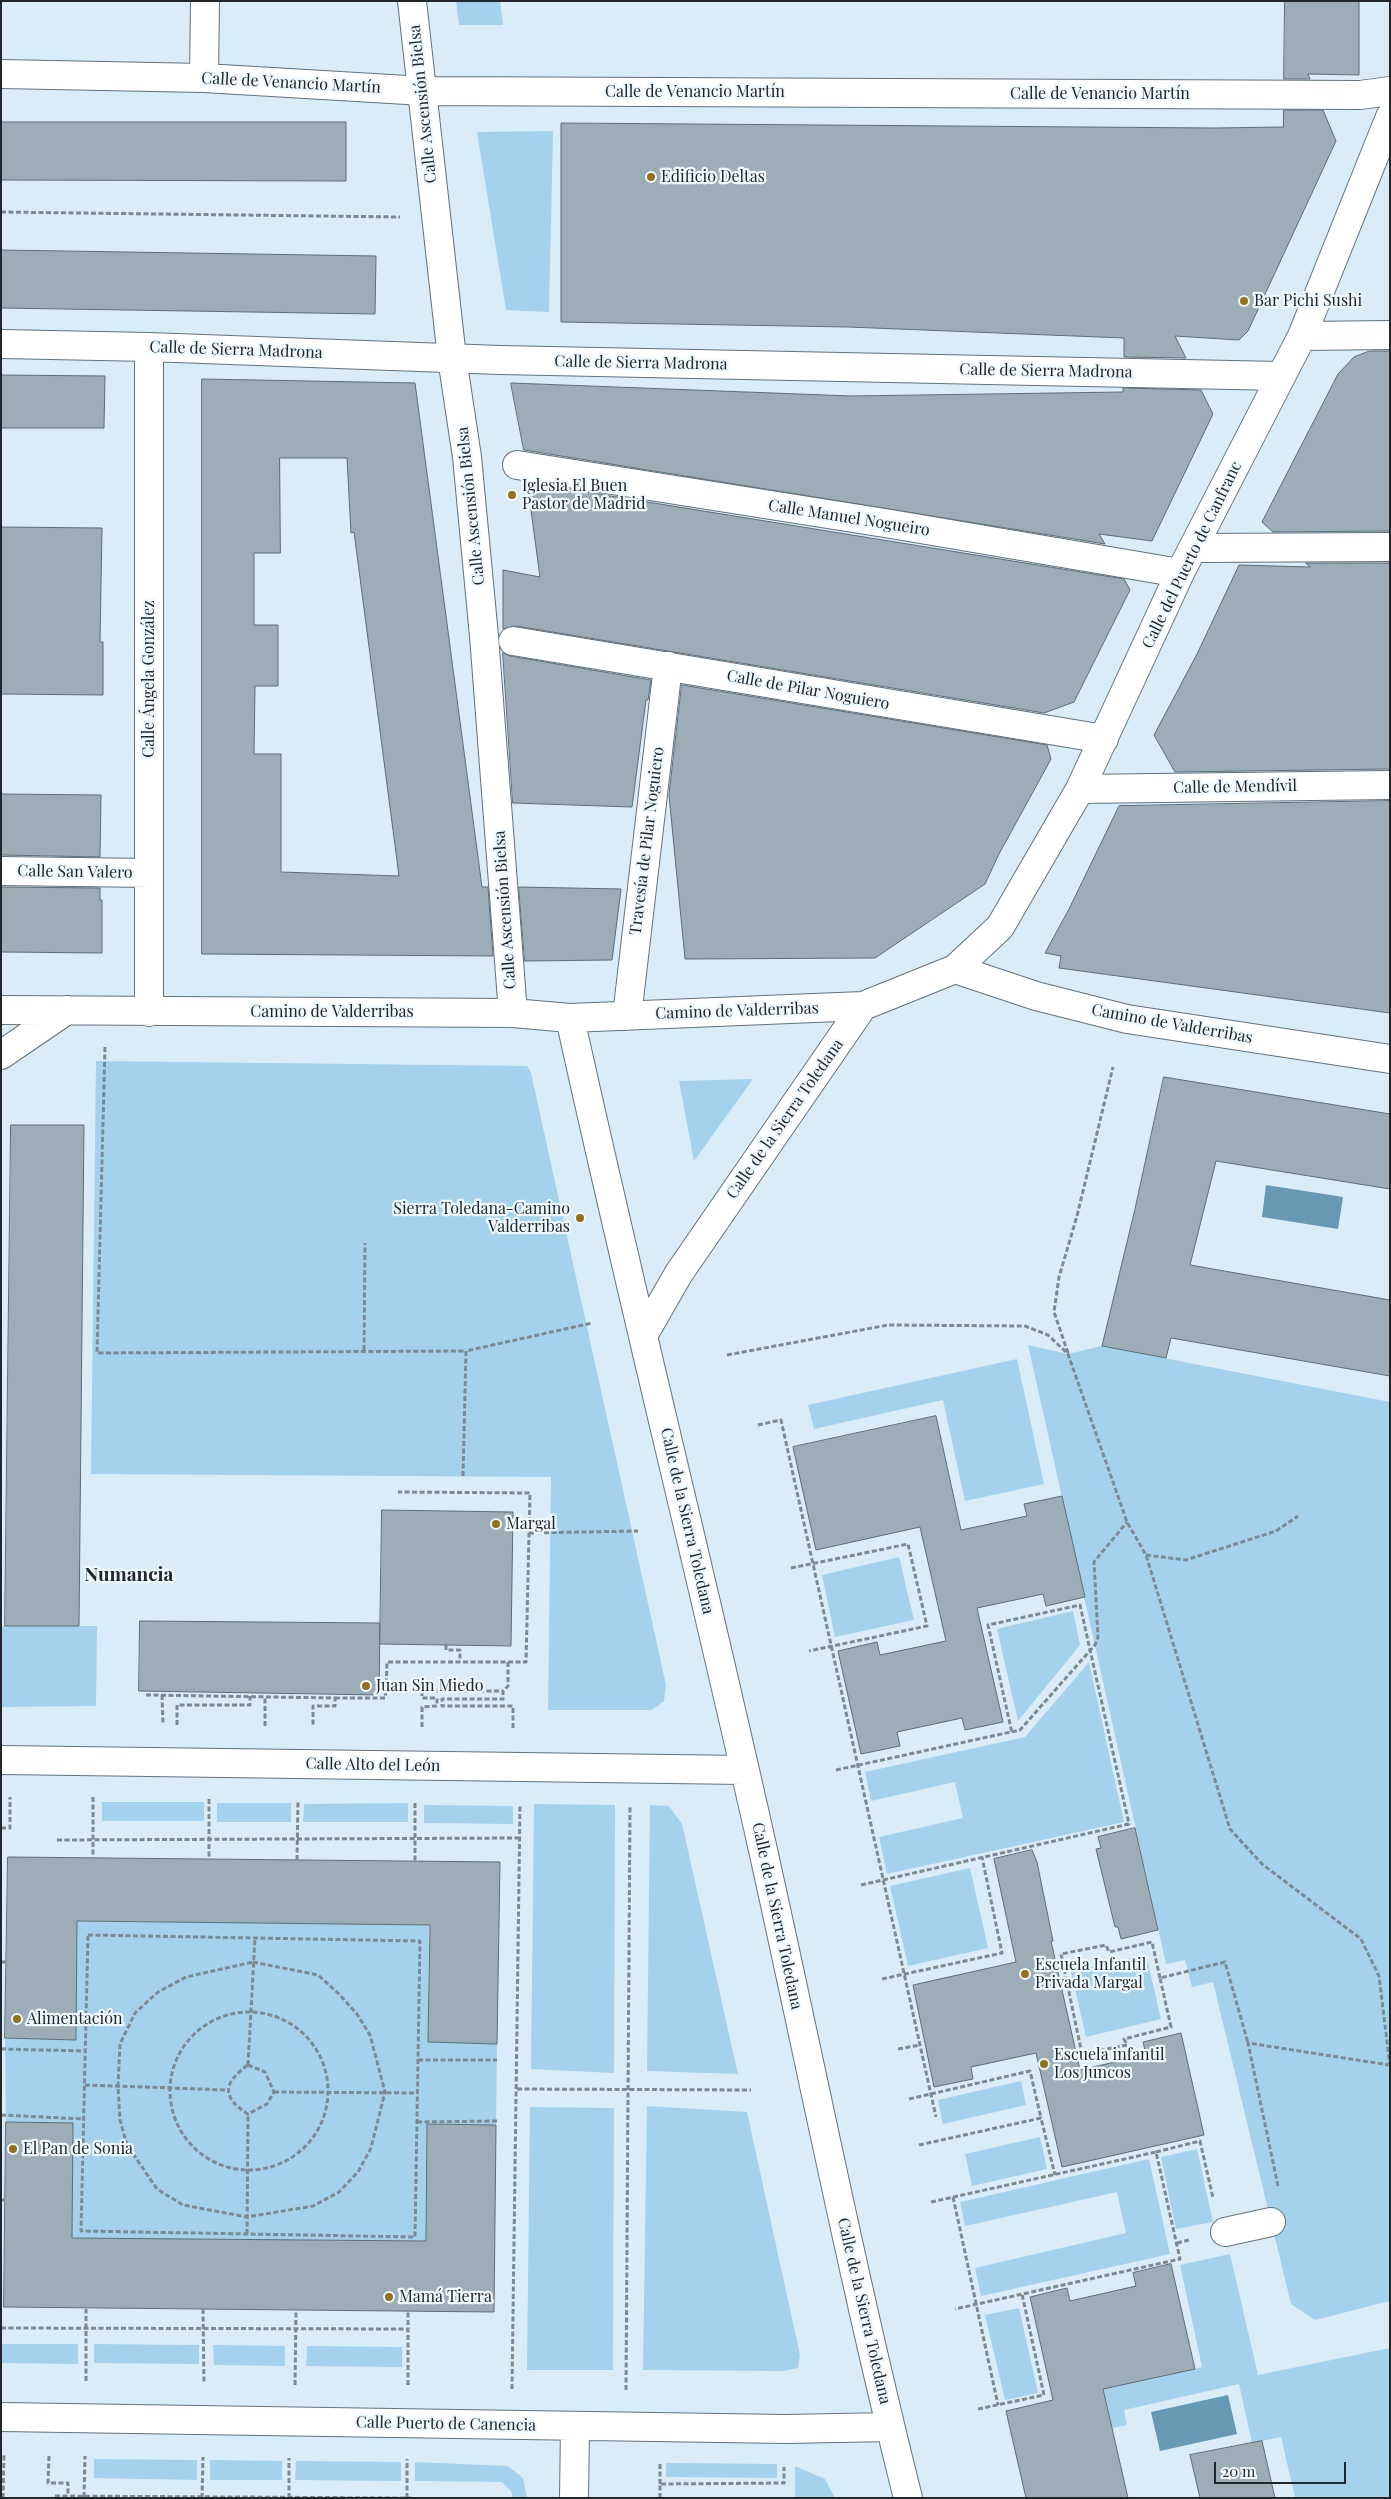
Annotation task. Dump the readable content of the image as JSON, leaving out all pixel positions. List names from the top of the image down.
{
  "streets": {
    "street": [
      "Calle de Venancio Martín",
      "Calle Ascensión Bielsa",
      "Calle de Sierra Madrona",
      "Calle Manuel Nogueiro",
      "Calle del Puerto de Canfranc",
      "Calle Ángela González",
      "Calle de Pilar Noguiero",
      "Calle de Mendívil",
      "Travesía de Pilar Noguiero",
      "Calle San Valero",
      "Camino de Valderribas",
      "Calle de la Sierra Toledana",
      "Calle Alto del León",
      "Calle Puerto de Canencia"
    ]
  },
  "crossings": [
    ["Calle de Venancio Martín", "Calle Ascensión Bielsa"],
    ["Calle Ascensión Bielsa", "Calle de Sierra Madrona"],
    ["Calle Ascensión Bielsa", "Camino de Valderribas"],
    ["Calle de Sierra Madrona", "Calle del Puerto de Canfranc"],
    ["Calle de Sierra Madrona", "Calle Ángela González"],
    ["Calle Manuel Nogueiro", "Calle del Puerto de Canfranc"],
    ["Calle del Puerto de Canfranc", "Calle de Pilar Noguiero"],
    ["Calle del Puerto de Canfranc", "Calle de Mendívil"],
    ["Calle del Puerto de Canfranc", "Camino de Valderribas"],
    ["Calle Ángela González", "Calle San Valero"],
    ["Calle Ángela González", "Camino de Valderribas"],
    ["Calle de Pilar Noguiero", "Travesía de Pilar Noguiero"],
    ["Travesía de Pilar Noguiero", "Camino de Valderribas"],
    ["Camino de Valderribas", "Calle de la Sierra Toledana"],
    ["Calle de la Sierra Toledana", "Calle Alto del León"],
    ["Calle de la Sierra Toledana", "Calle Puerto de Canencia"]
  ],
  "districts": ["Numancia"],
  "places": [
    "Edificio Deltas",
    "Bar Pichi Sushi",
    "Iglesia El Buen Pastor de Madrid",
    "Sierra Toledana-Camino Valderribas",
    "Margal",
    "Juan Sin Miedo",
    "Escuela Infantil Privada Margal",
    "Alimentación",
    "Escuela infantil Los Juncos",
    "El Pan de Sonia",
    "Mamá Tierra"
  ],
  "scale_bar": "20 m"
}
